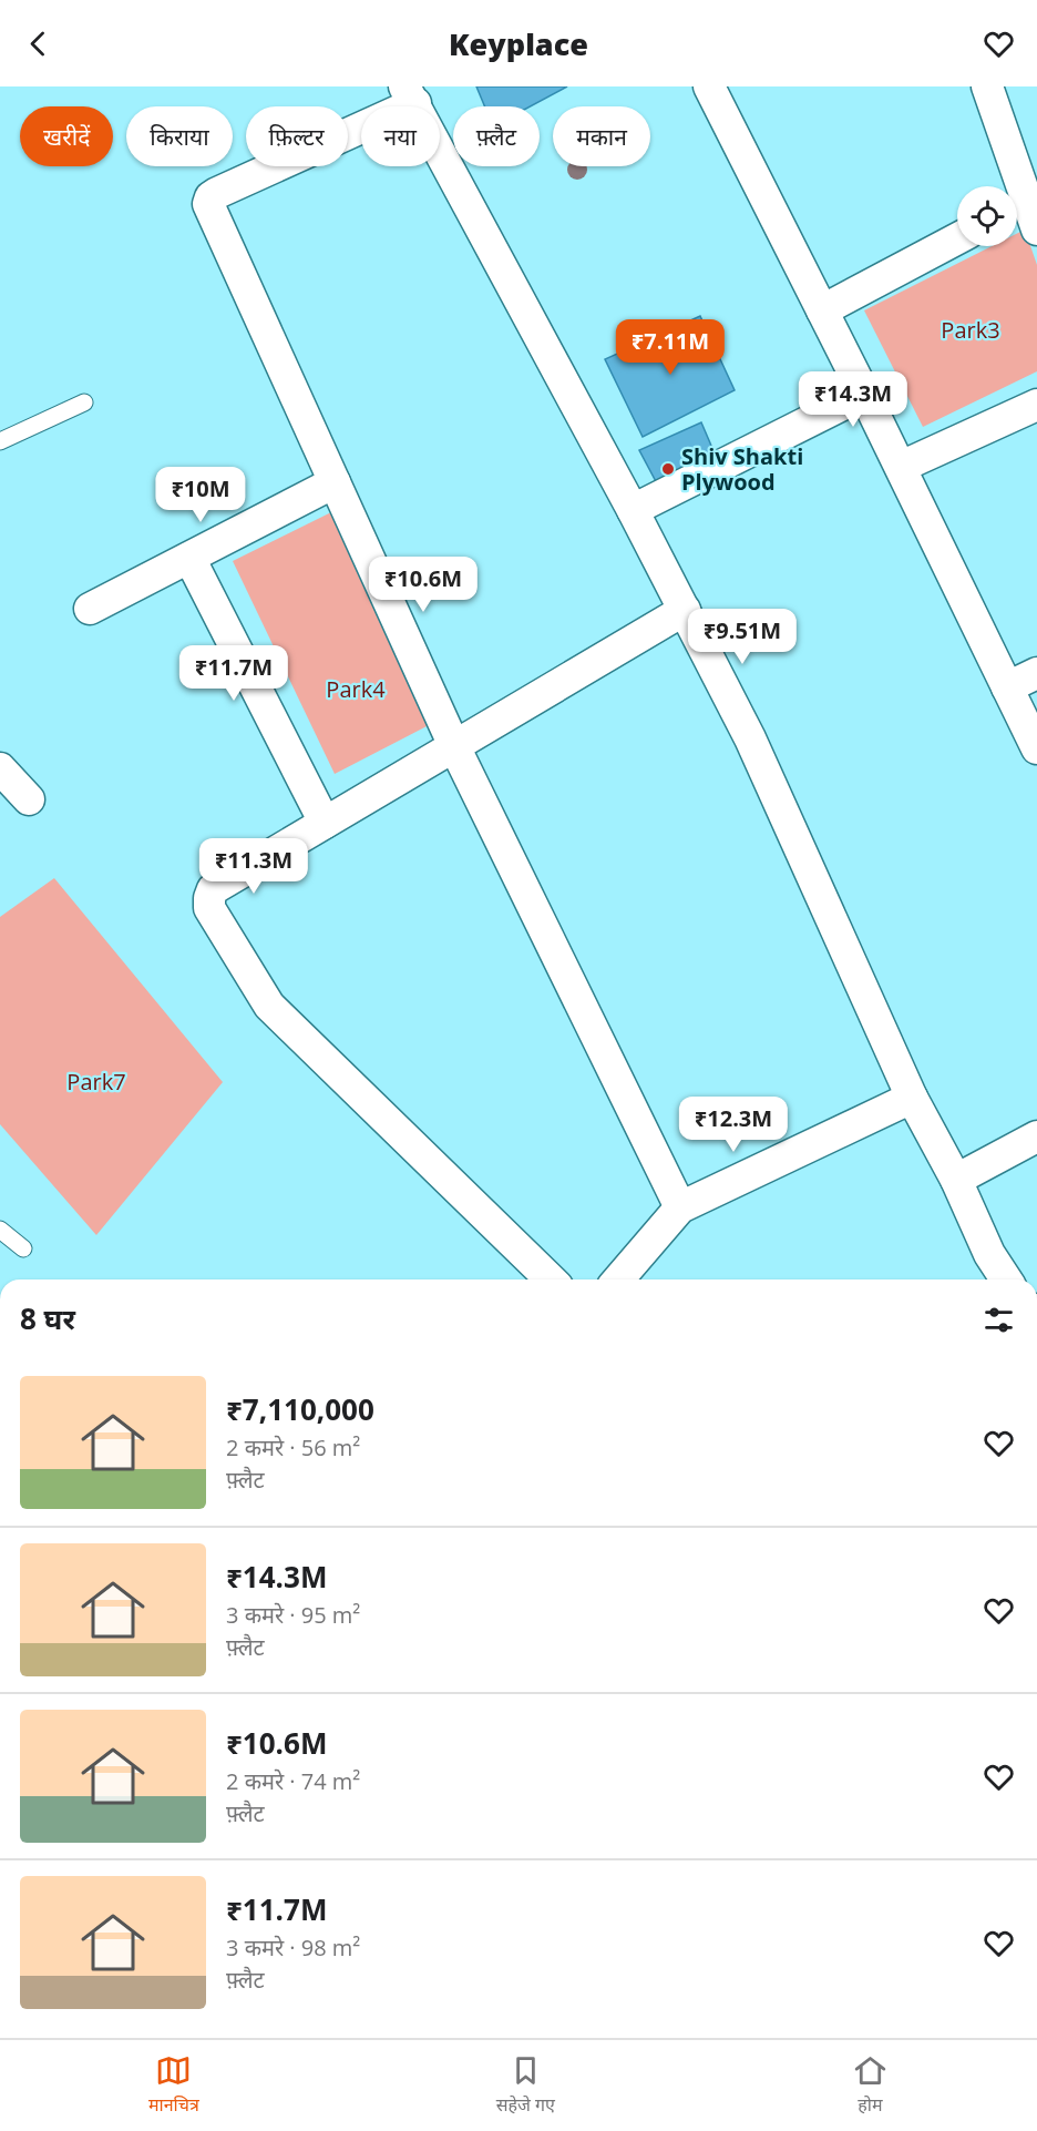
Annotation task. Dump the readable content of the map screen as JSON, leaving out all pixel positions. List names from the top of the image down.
{
  "parks": ["Park3", "Park4", "Park7"],
  "places": ["Shiv Shakti Plywood"],
  "page": {
    "header": "Keyplace",
    "chip": [
      "खरीदें",
      "किराया",
      "फ़िल्टर",
      "नया",
      "फ़्लैट",
      "मकान"
    ],
    "price": [
      "₹7.11M",
      "₹14.3M",
      "₹10M",
      "₹10.6M",
      "₹9.51M",
      "₹11.7M",
      "₹11.3M",
      "₹12.3M"
    ],
    "heading": "8 घर",
    "list": [
      {
        "name": "₹7,110,000",
        "note": "2 कमरे · 56 m² · फ़्लैट"
      },
      {
        "name": "₹14.3M",
        "note": "3 कमरे · 95 m² · फ़्लैट"
      },
      {
        "name": "₹10.6M",
        "note": "2 कमरे · 74 m² · फ़्लैट"
      },
      {
        "name": "₹11.7M",
        "note": "3 कमरे · 98 m² · फ़्लैट"
      }
    ],
    "tabs": ["मानचित्र", "सहेजे गए", "होम"]
  }
}
